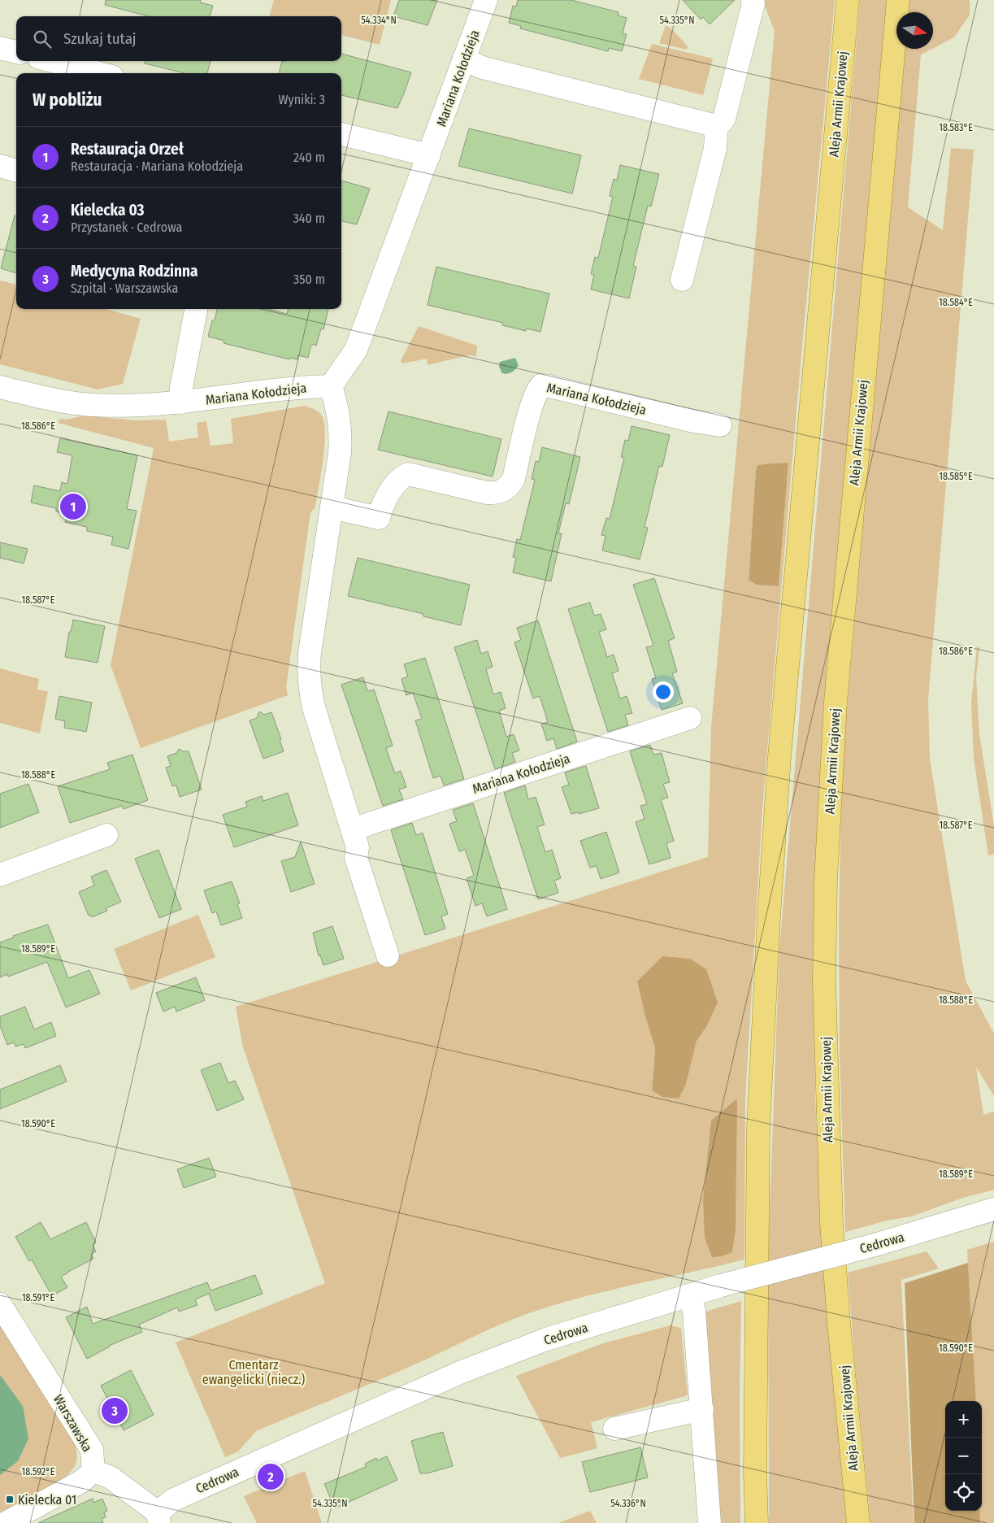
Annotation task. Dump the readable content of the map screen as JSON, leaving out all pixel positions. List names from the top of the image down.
{
  "streets": {
    "main road": ["Aleja Armii Krajowej"],
    "street": ["Mariana Kołodzieja", "Cedrowa", "Warszawska"]
  },
  "parks": ["Cmentarz ewangelicki (niecz.)"],
  "places": {
    "transit": ["Kielecka 01"]
  },
  "north": "right",
  "page": {
    "search": "Szukaj tutaj",
    "heading": ["W pobliżu", "Wyniki: 3"],
    "list": [
      {
        "mark": "1",
        "name": "Restauracja Orzeł",
        "note": "Restauracja · Mariana Kołodzieja",
        "value": "240 m"
      },
      {
        "mark": "2",
        "name": "Kielecka 03",
        "note": "Przystanek · Cedrowa",
        "value": "340 m"
      },
      {
        "mark": "3",
        "name": "Medycyna Rodzinna",
        "note": "Szpital · Warszawska",
        "value": "350 m"
      }
    ],
    "pins": ["1", "3", "2"],
    "map_buttons": ["+", "−"]
  },
  "coordinates": [
    "54.334°N",
    "54.335°N",
    "18.583°E",
    "18.584°E",
    "18.586°E",
    "18.585°E",
    "18.587°E",
    "18.588°E",
    "18.589°E",
    "18.590°E",
    "18.591°E",
    "18.592°E",
    "54.336°N"
  ]
}
